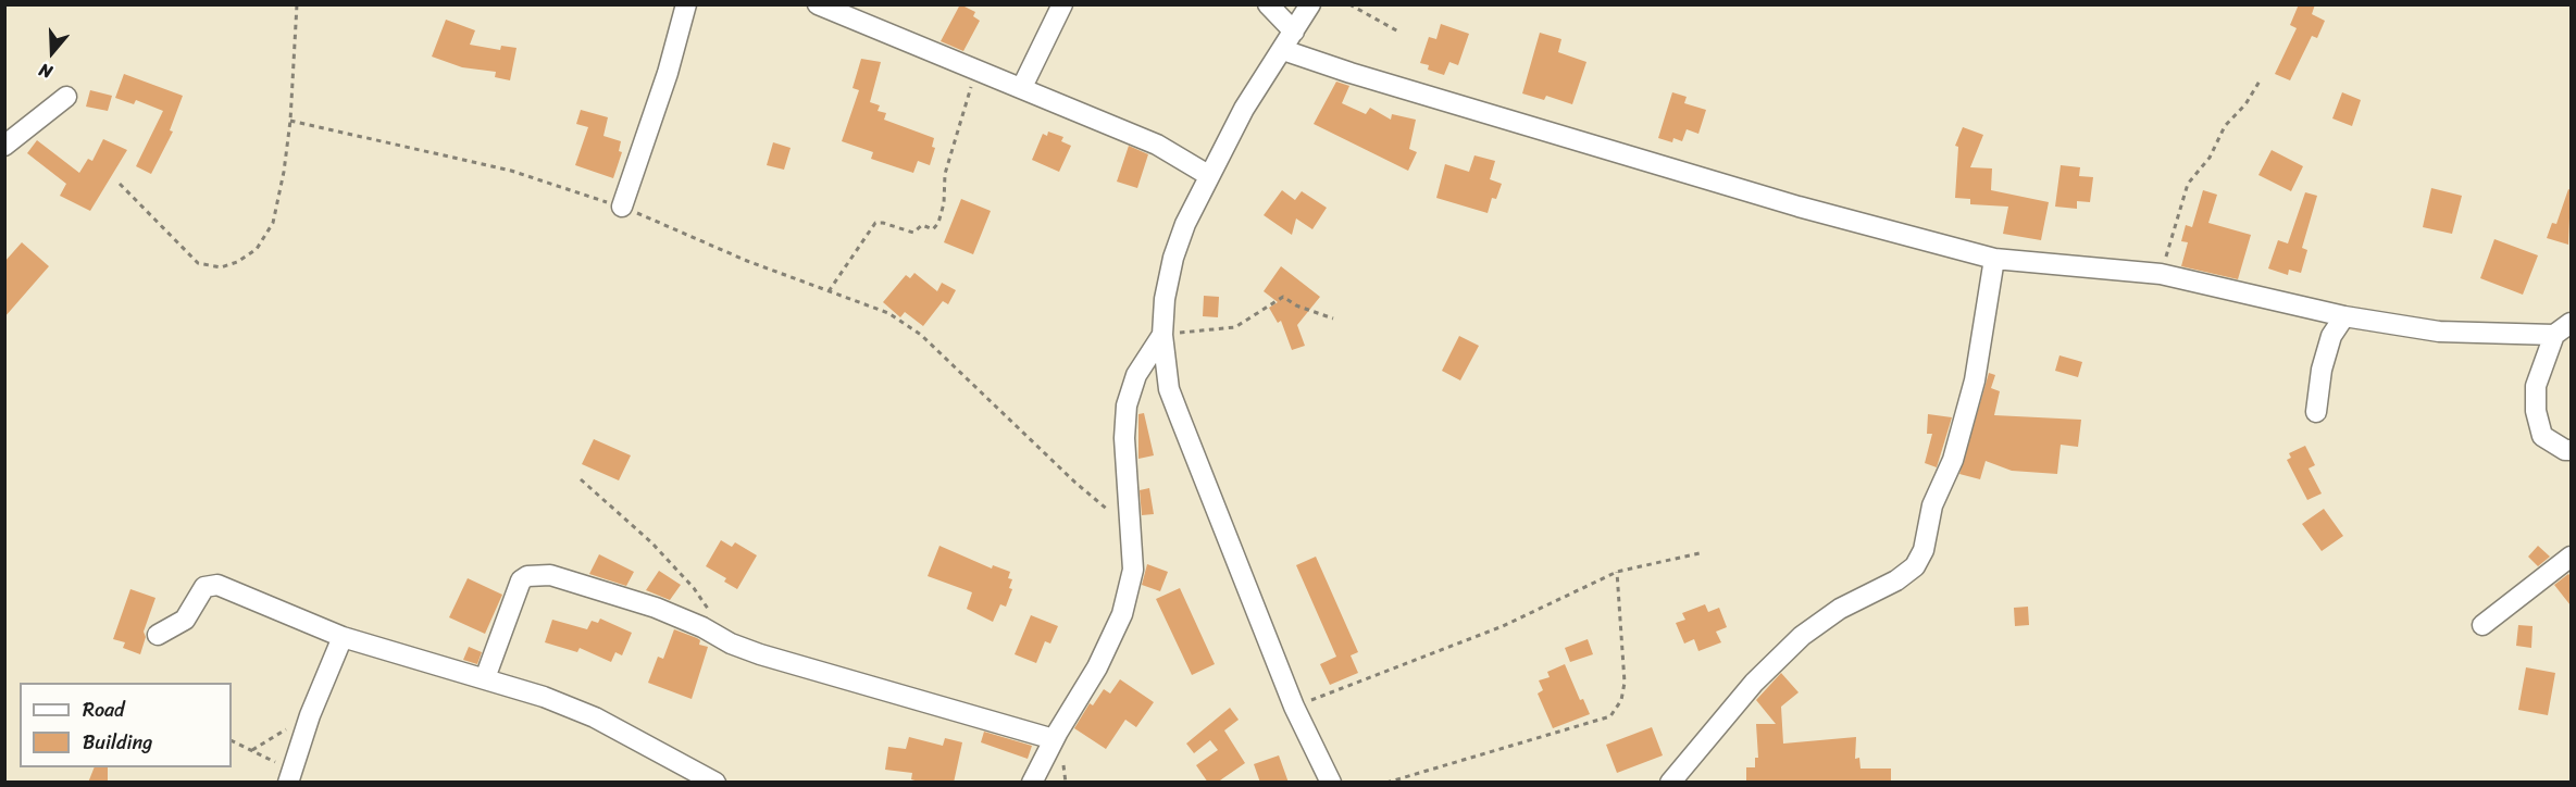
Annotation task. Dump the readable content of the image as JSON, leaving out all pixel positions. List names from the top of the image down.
{
  "legend": ["Road", "Building"],
  "north": "bottom"
}
